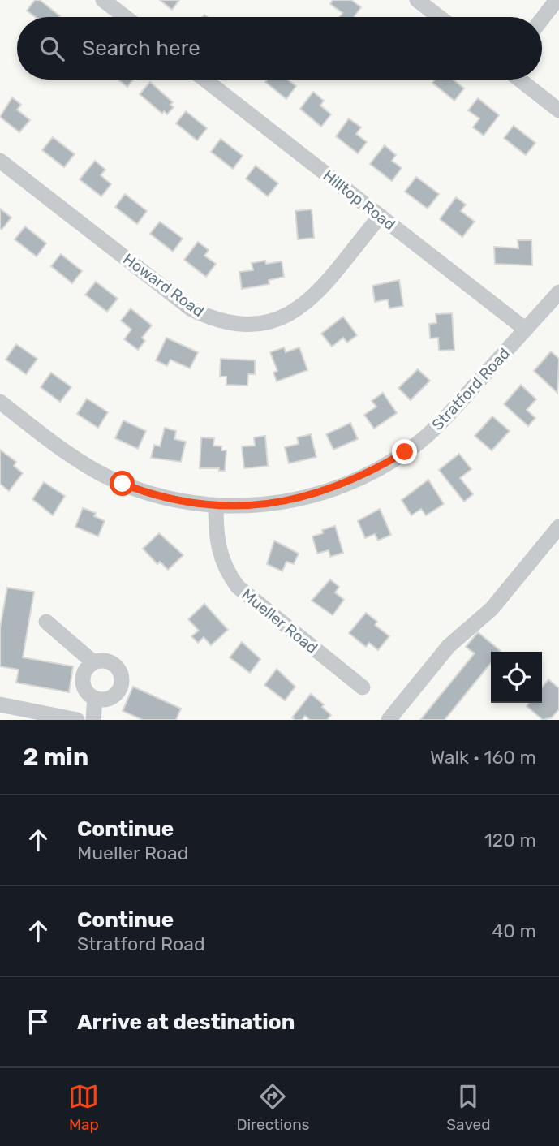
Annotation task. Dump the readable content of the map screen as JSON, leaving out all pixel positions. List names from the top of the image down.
{
  "streets": {
    "street": [
      "Hilltop Road",
      "Howard Road",
      "Stratford Road",
      "Mueller Road"
    ]
  },
  "crossings": [
    ["Hilltop Road", "Howard Road"],
    ["Hilltop Road", "Stratford Road"],
    ["Stratford Road", "Mueller Road"]
  ],
  "page": {
    "search": "Search here",
    "heading": ["2 min", "Walk · 160 m"],
    "list": [
      ["Continue", "Mueller Road", "120 m"],
      ["Continue", "Stratford Road", "40 m"],
      "Arrive at destination"
    ],
    "nav": ["Map", "Directions", "Saved"]
  }
}
